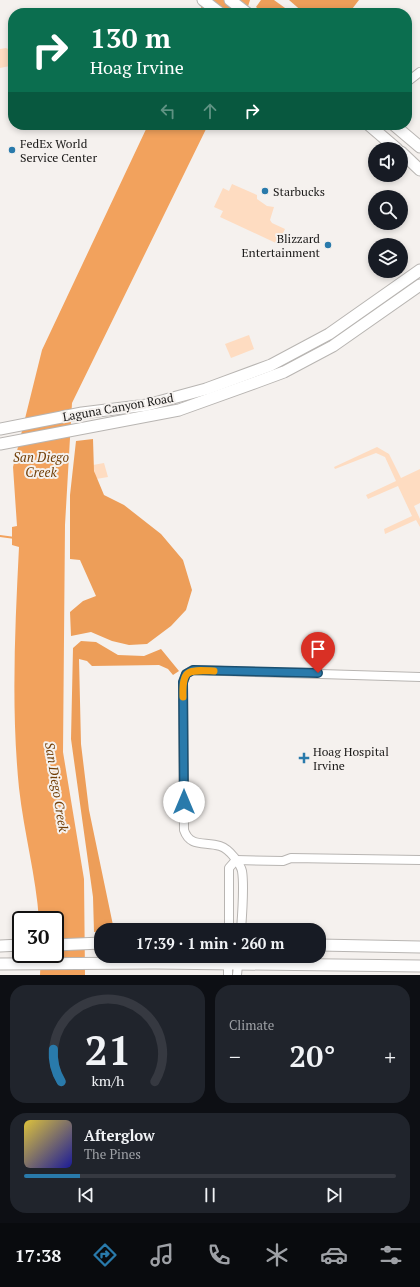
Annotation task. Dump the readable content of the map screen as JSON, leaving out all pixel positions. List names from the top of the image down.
{
  "streets": {
    "main road": ["Laguna Canyon Road"]
  },
  "water": ["San Diego Creek"],
  "places": {
    "other": ["FedEx World Service Center", "Starbucks", "Blizzard Entertainment"],
    "health": ["Hoag Hospital Irvine"]
  },
  "page": {
    "turn": ["130 m", "Hoag Irvine"],
    "limit": "30",
    "trip": "17:39 · 1 min · 260 m",
    "tile": "Climate",
    "heat": ["−", "20°", "+"],
    "song": ["Afterglow", "The Pines"],
    "tabs": "17:38",
    "gauge": ["21", "km/h"]
  }
}
